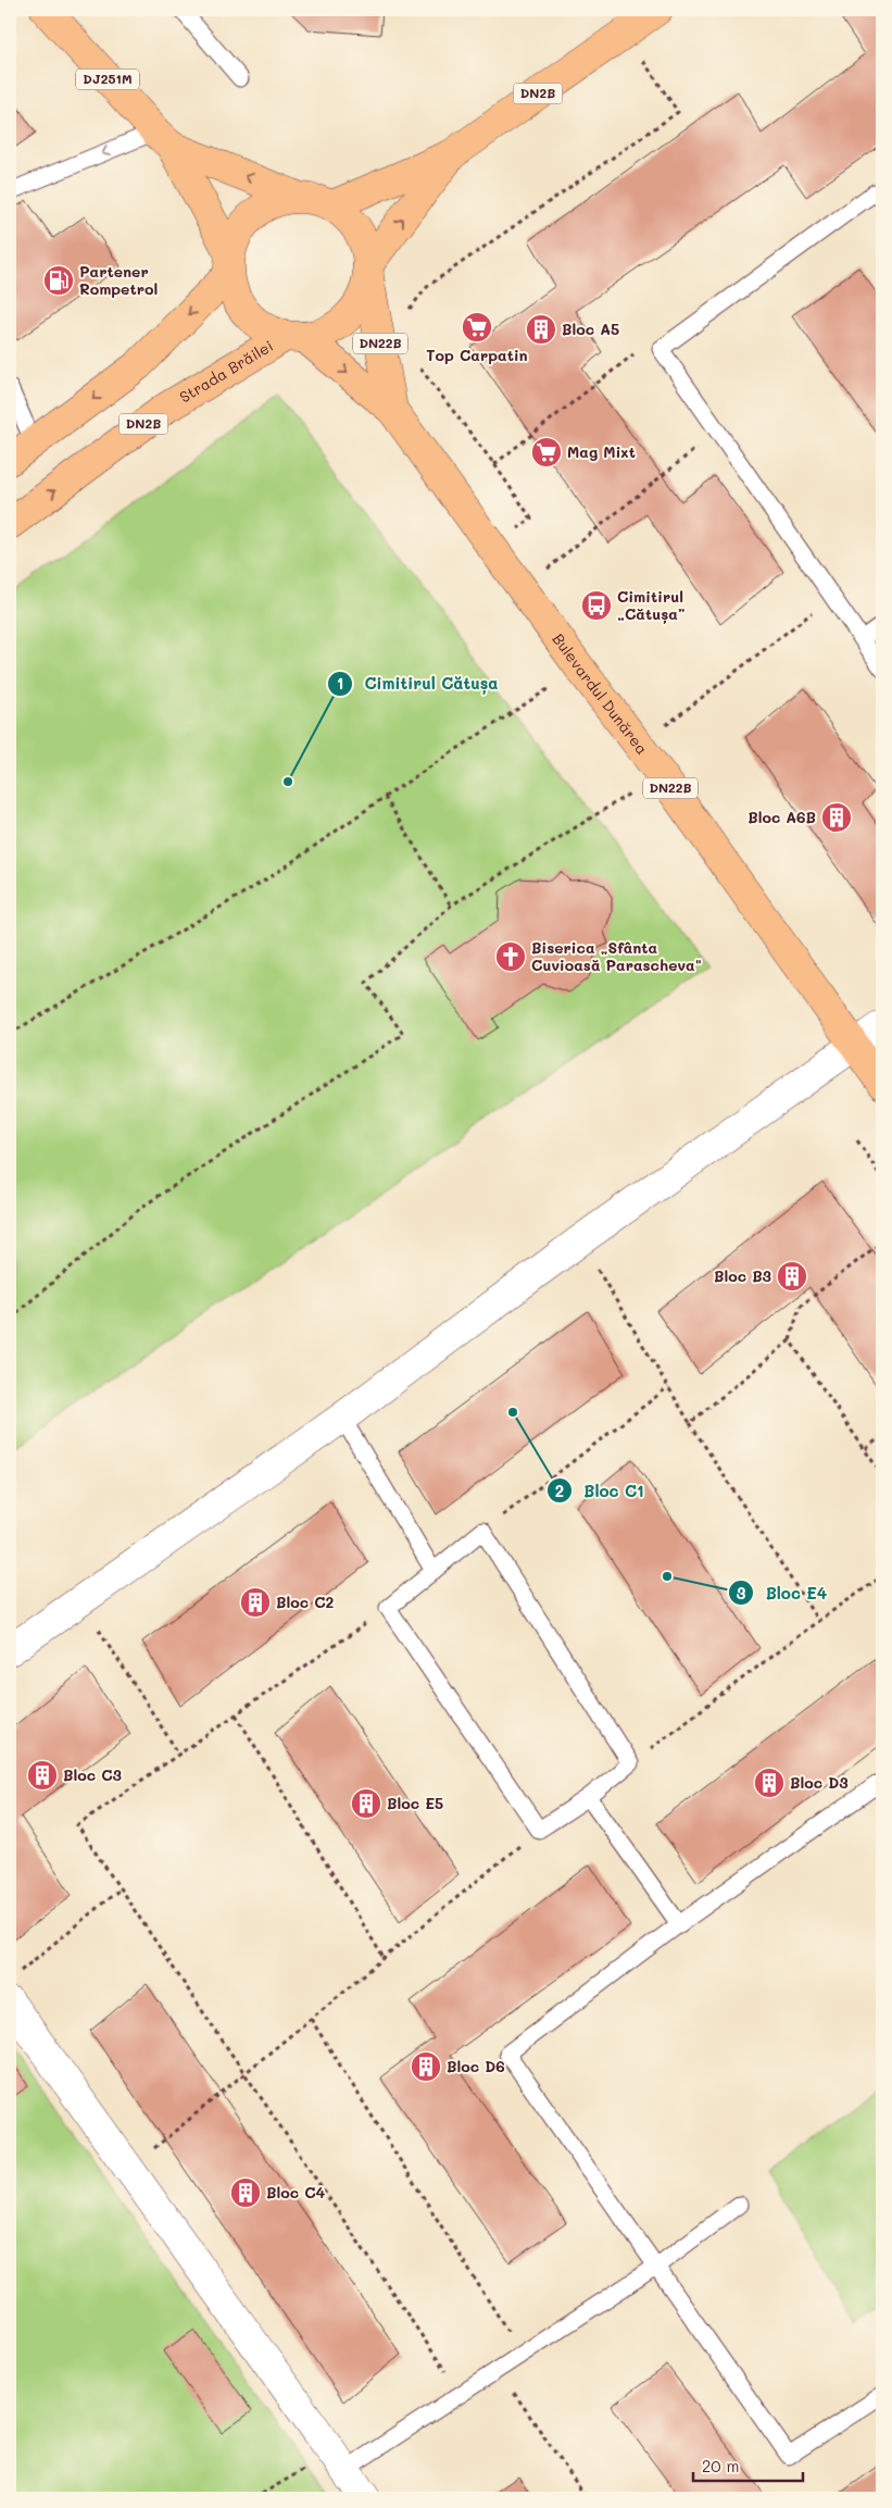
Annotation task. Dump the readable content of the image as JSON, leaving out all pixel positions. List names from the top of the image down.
{
  "streets": {
    "main road": [
      "DJ251M",
      "DN2B",
      "DN22B",
      "Strada Brăilei",
      "Bulevardul Dunărea"
    ]
  },
  "crossings": [
    ["DJ251M", "Strada Brăilei"],
    ["DJ251M", "Bulevardul Dunărea"],
    ["Strada Brăilei", "Bulevardul Dunărea"]
  ],
  "places": {
    "fuel station": ["Partener Rompetrol"],
    "supermarket": ["Top Carpatin", "Mag Mixt"],
    "building": [
      "Bloc A5",
      "Bloc A6B",
      "Bloc B3",
      "Bloc C2",
      "Bloc C3",
      "Bloc D3",
      "Bloc E5",
      "Bloc D6",
      "Bloc C4"
    ],
    "bus stop": ["Cimitirul „Cătușa”"],
    "other": ["Cimitirul Cătușa", "Bloc C1", "Bloc E4"],
    "church": ["Biserica „Sfânta Cuvioasă Parascheva\""]
  },
  "scale_bar": "20 m"
}
